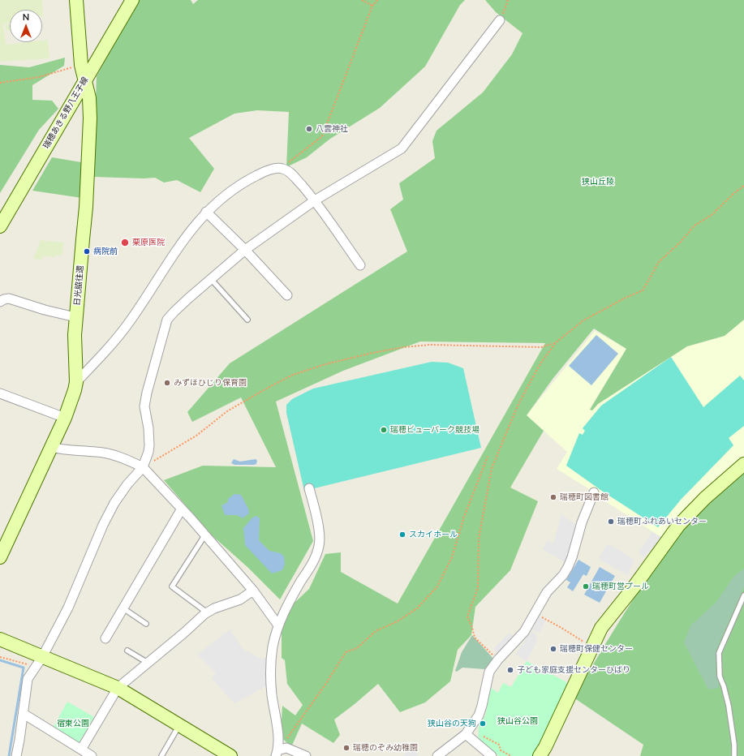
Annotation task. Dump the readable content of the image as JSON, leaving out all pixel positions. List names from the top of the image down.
{
  "streets": {
    "street": ["瑞穂あきる野八王子線", "日光脇往還"]
  },
  "crossings": [
    ["瑞穂あきる野八王子線", "日光脇往還"]
  ],
  "parks": ["狭山丘陵", "狭山谷公園", "宿東公園"],
  "places": [
    "八雲神社",
    "栗原医院",
    "病院前",
    "みずほひじり保育園",
    "瑞穂ビューパーク競技場",
    "瑞穂町図書館",
    "瑞穂町ふれあいセンター",
    "スカイホール",
    "瑞穂町営プール",
    "瑞穂町保健センター",
    "子ども家庭支援センターひばり",
    "狭山谷の天狗",
    "瑞穂のぞみ幼稚園"
  ],
  "north": "top"
}
